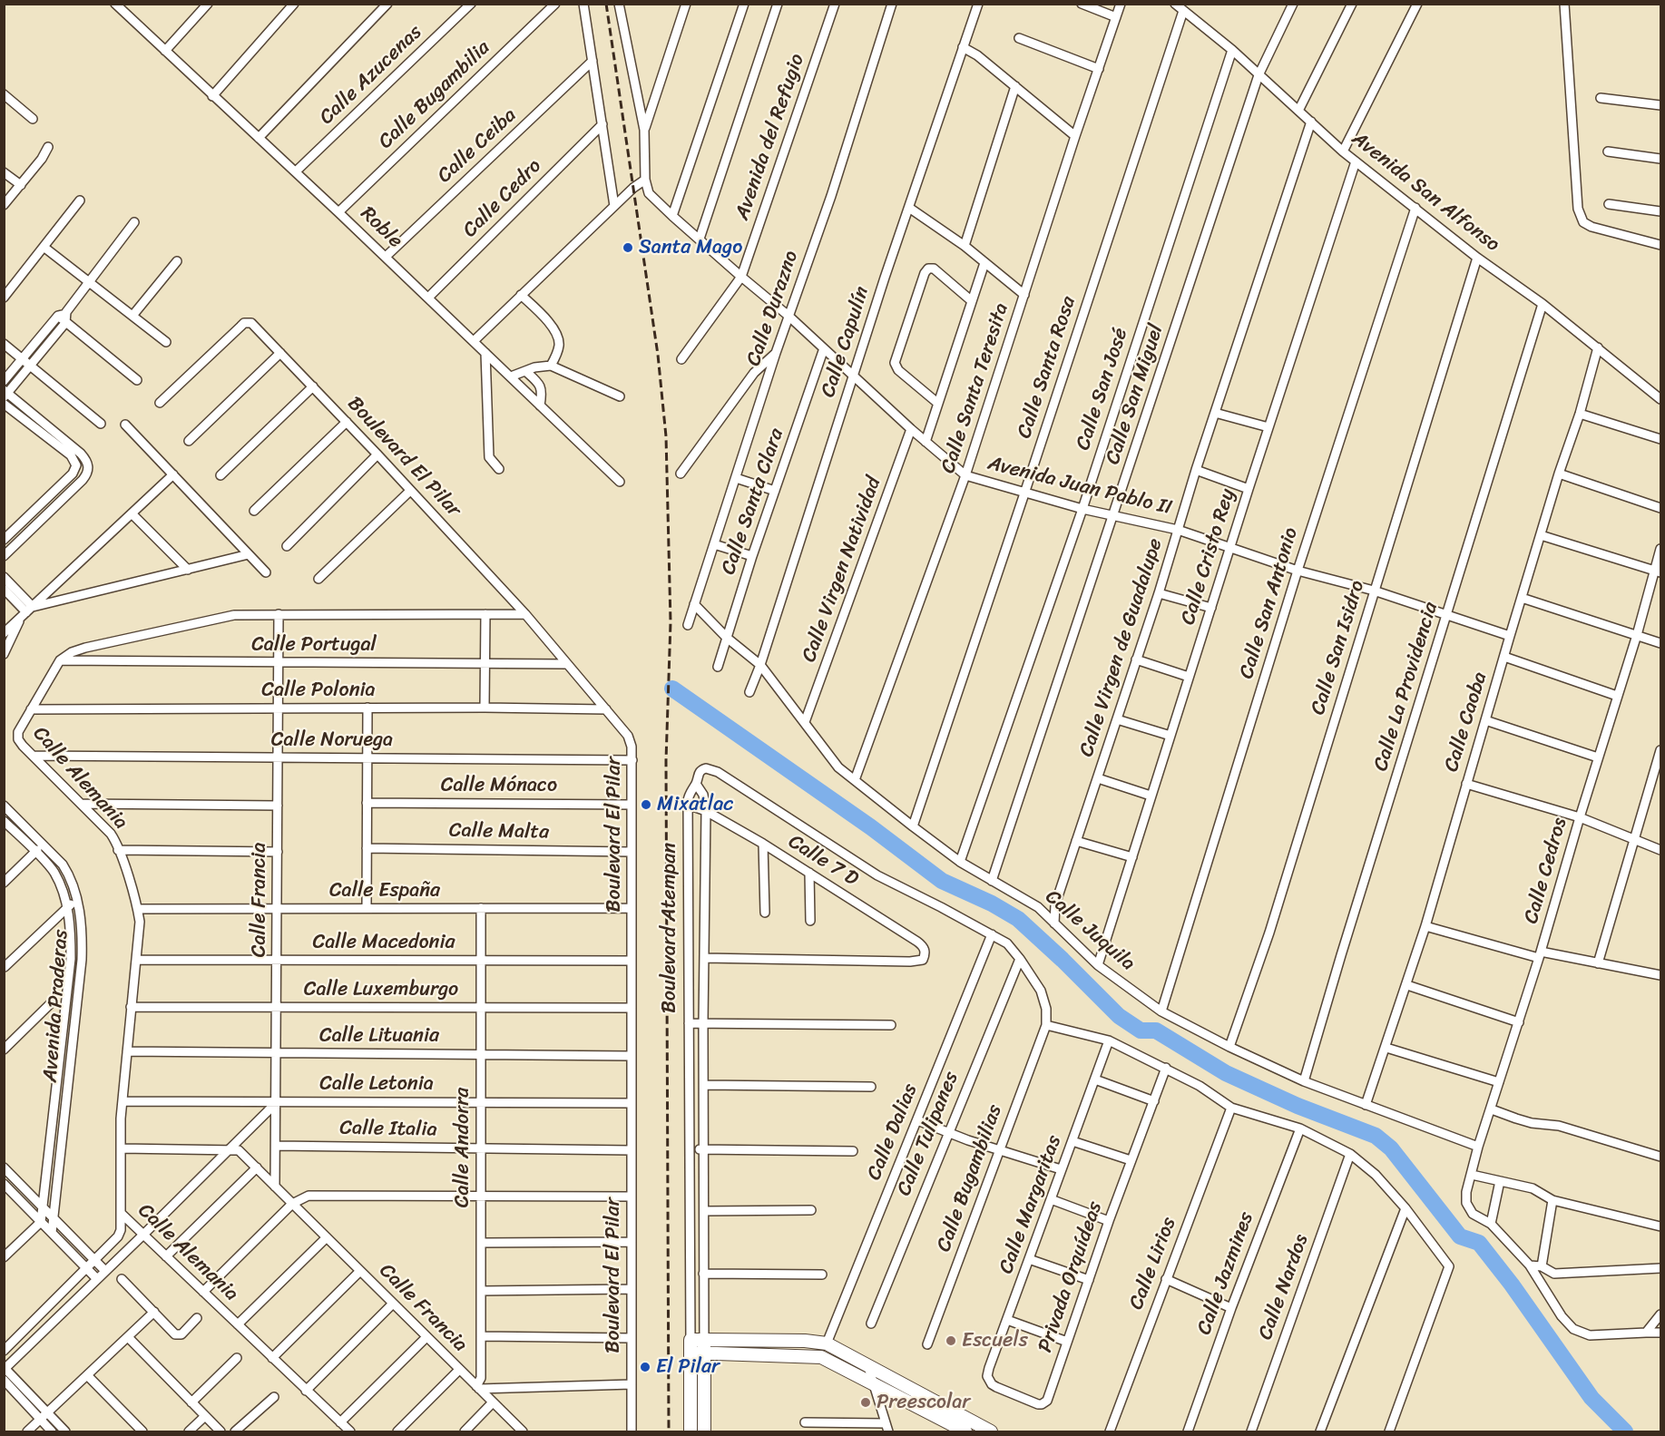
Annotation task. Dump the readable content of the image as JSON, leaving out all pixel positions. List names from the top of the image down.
{
  "streets": {
    "street": [
      "Calle Azucenas",
      "Calle Bugambilia",
      "Avenida del Refugio",
      "Calle Ceiba",
      "Avenida San Alfonso",
      "Calle Cedro",
      "Roble",
      "Calle Durazno",
      "Calle Capulín",
      "Calle Santa Rosa",
      "Calle Santa Teresita",
      "Calle San José",
      "Calle San Miguel",
      "Boulevard El Pilar",
      "Avenida Juan Pablo II",
      "Calle Santa Clara",
      "Calle Cristo Rey",
      "Calle Virgen Natividad",
      "Calle San Antonio",
      "Calle Portugal",
      "Calle Virgen de Guadalupe",
      "Calle San Isidro",
      "Calle La Providencia",
      "Calle Polonia",
      "Calle Caoba",
      "Calle Noruega",
      "Calle Alemania",
      "Calle Mónaco",
      "Calle Malta",
      "Calle 7 D",
      "Calle Cedros",
      "Calle España",
      "Calle Francia",
      "Boulevard Atempan",
      "Calle Juquila",
      "Calle Macedonia",
      "Calle Luxemburgo",
      "Avenida Praderas",
      "Calle Lituania",
      "Calle Letonia",
      "Calle Italia",
      "Calle Dalias",
      "Calle Tulipanes",
      "Calle Andorra",
      "Calle Bugambilias",
      "Calle Margaritas",
      "Calle Lirios",
      "Calle Jazmines",
      "Privada Orquídeas",
      "Calle Nardos"
    ]
  },
  "crossings": [
    ["Calle Azucenas", "Roble"],
    ["Calle Bugambilia", "Roble"],
    ["Avenida del Refugio", "Avenida Juan Pablo II"],
    ["Calle Ceiba", "Roble"],
    ["Avenida San Alfonso", "Calle Santa Rosa"],
    ["Avenida San Alfonso", "Calle San José"],
    ["Avenida San Alfonso", "Calle San Miguel"],
    ["Avenida San Alfonso", "Calle Cristo Rey"],
    ["Avenida San Alfonso", "Calle San Antonio"],
    ["Avenida San Alfonso", "Calle Virgen de Guadalupe"],
    ["Avenida San Alfonso", "Calle San Isidro"],
    ["Avenida San Alfonso", "Calle La Providencia"],
    ["Avenida San Alfonso", "Calle Caoba"],
    ["Calle Cedro", "Roble"],
    ["Calle Durazno", "Avenida Juan Pablo II"],
    ["Calle Durazno", "Calle Juquila"],
    ["Calle Capulín", "Avenida Juan Pablo II"],
    ["Calle Capulín", "Calle Juquila"],
    ["Calle Santa Rosa", "Avenida Juan Pablo II"],
    ["Calle Santa Rosa", "Calle Juquila"],
    ["Calle Santa Teresita", "Avenida Juan Pablo II"],
    ["Calle Santa Teresita", "Calle Juquila"],
    ["Calle San José", "Avenida Juan Pablo II"],
    ["Calle San José", "Calle Juquila"],
    ["Calle San Miguel", "Avenida Juan Pablo II"],
    ["Calle San Miguel", "Calle Juquila"],
    ["Boulevard El Pilar", "Calle Portugal"],
    ["Boulevard El Pilar", "Calle Polonia"],
    ["Boulevard El Pilar", "Calle Noruega"],
    ["Boulevard El Pilar", "Calle Alemania"],
    ["Boulevard El Pilar", "Calle Mónaco"],
    ["Boulevard El Pilar", "Calle Malta"],
    ["Boulevard El Pilar", "Calle España"],
    ["Boulevard El Pilar", "Calle Macedonia"],
    ["Boulevard El Pilar", "Calle Luxemburgo"],
    ["Boulevard El Pilar", "Calle Lituania"],
    ["Boulevard El Pilar", "Calle Letonia"],
    ["Boulevard El Pilar", "Calle Italia"],
    ["Avenida Juan Pablo II", "Calle Santa Clara"],
    ["Avenida Juan Pablo II", "Calle Cristo Rey"],
    ["Avenida Juan Pablo II", "Calle Virgen Natividad"],
    ["Avenida Juan Pablo II", "Calle San Antonio"],
    ["Avenida Juan Pablo II", "Calle Virgen de Guadalupe"],
    ["Avenida Juan Pablo II", "Calle San Isidro"],
    ["Avenida Juan Pablo II", "Calle La Providencia"],
    ["Avenida Juan Pablo II", "Calle Caoba"],
    ["Calle Santa Clara", "Calle Juquila"],
    ["Calle Cristo Rey", "Calle Juquila"],
    ["Calle Virgen Natividad", "Calle Juquila"],
    ["Calle San Antonio", "Calle Juquila"],
    ["Calle Portugal", "Calle Alemania"],
    ["Calle Portugal", "Calle Francia"],
    ["Calle Virgen de Guadalupe", "Calle Juquila"],
    ["Calle San Isidro", "Calle Juquila"],
    ["Calle La Providencia", "Calle Juquila"],
    ["Calle Polonia", "Calle Alemania"],
    ["Calle Polonia", "Calle Francia"],
    ["Calle Caoba", "Calle Juquila"],
    ["Calle Noruega", "Calle Alemania"],
    ["Calle Noruega", "Calle Francia"],
    ["Calle Alemania", "Calle España"],
    ["Calle Alemania", "Calle Francia"],
    ["Calle Alemania", "Calle Macedonia"],
    ["Calle Alemania", "Calle Luxemburgo"],
    ["Calle Alemania", "Calle Lituania"],
    ["Calle Alemania", "Calle Letonia"],
    ["Calle 7 D", "Boulevard Atempan"],
    ["Calle Cedros", "Calle Juquila"],
    ["Calle España", "Calle Francia"],
    ["Calle España", "Calle Andorra"],
    ["Calle Francia", "Calle Macedonia"],
    ["Calle Francia", "Calle Luxemburgo"],
    ["Calle Francia", "Calle Lituania"],
    ["Calle Francia", "Calle Letonia"],
    ["Calle Francia", "Calle Italia"],
    ["Calle Francia", "Calle Andorra"],
    ["Calle Macedonia", "Calle Andorra"],
    ["Calle Luxemburgo", "Calle Andorra"],
    ["Calle Lituania", "Calle Andorra"],
    ["Calle Letonia", "Calle Andorra"],
    ["Calle Italia", "Calle Andorra"],
    ["Calle Margaritas", "Privada Orquídeas"]
  ],
  "places": [
    "Santa Mago",
    "Mixatlac",
    "Escuels",
    "El Pilar",
    "Preescolar"
  ]
}
